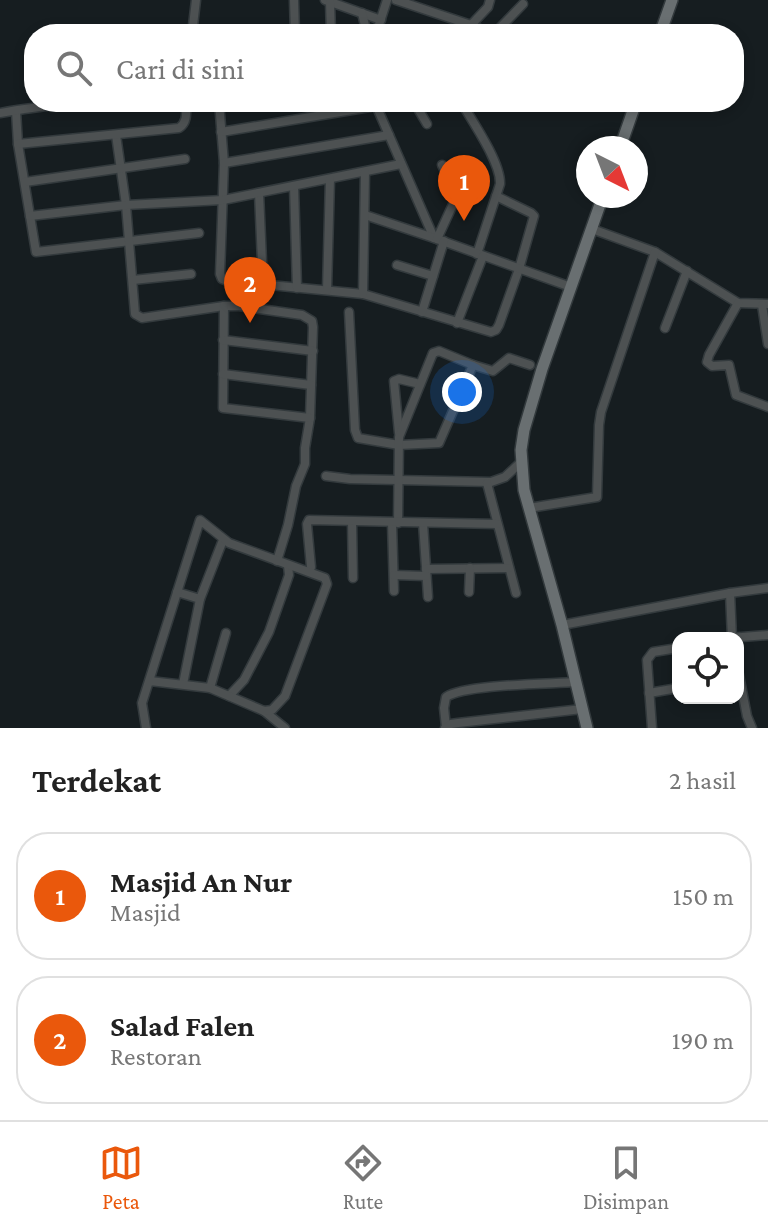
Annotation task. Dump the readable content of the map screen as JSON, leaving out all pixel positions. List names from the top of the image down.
{
  "north": "bottom right",
  "page": {
    "search": "Cari di sini",
    "pins": ["1", "2"],
    "heading": ["Terdekat", "2 hasil"],
    "list": [
      {
        "mark": "1",
        "name": "Masjid An Nur",
        "note": "Masjid",
        "value": "150 m"
      },
      {
        "mark": "2",
        "name": "Salad Falen",
        "note": "Restoran",
        "value": "190 m"
      }
    ],
    "nav": ["Peta", "Rute", "Disimpan"]
  }
}
